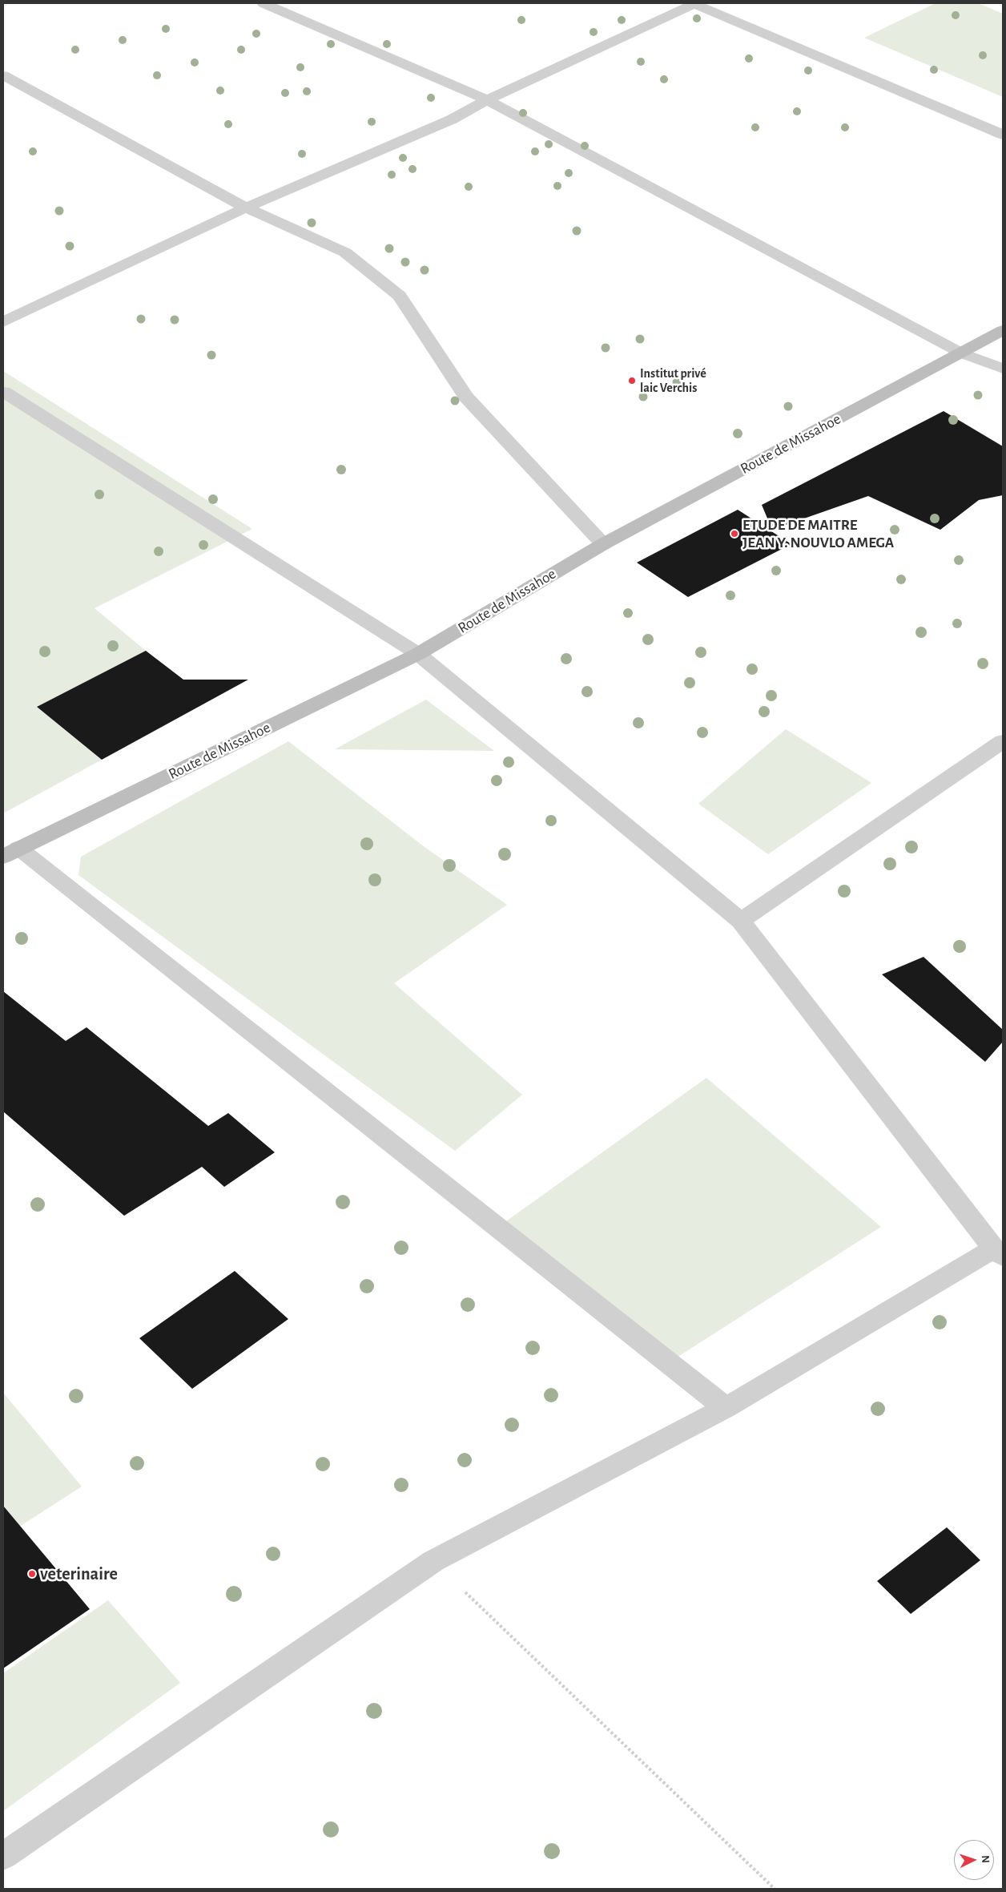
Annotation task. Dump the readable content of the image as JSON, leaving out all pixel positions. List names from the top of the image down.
{
  "streets": {
    "main road": ["Route de Missahoe"]
  },
  "places": ["Institut privé laic Verchis", "ETUDE DE MAITRE JEAN Y. NOUVLO AMEGA", "veterinaire"],
  "north": "right"
}
